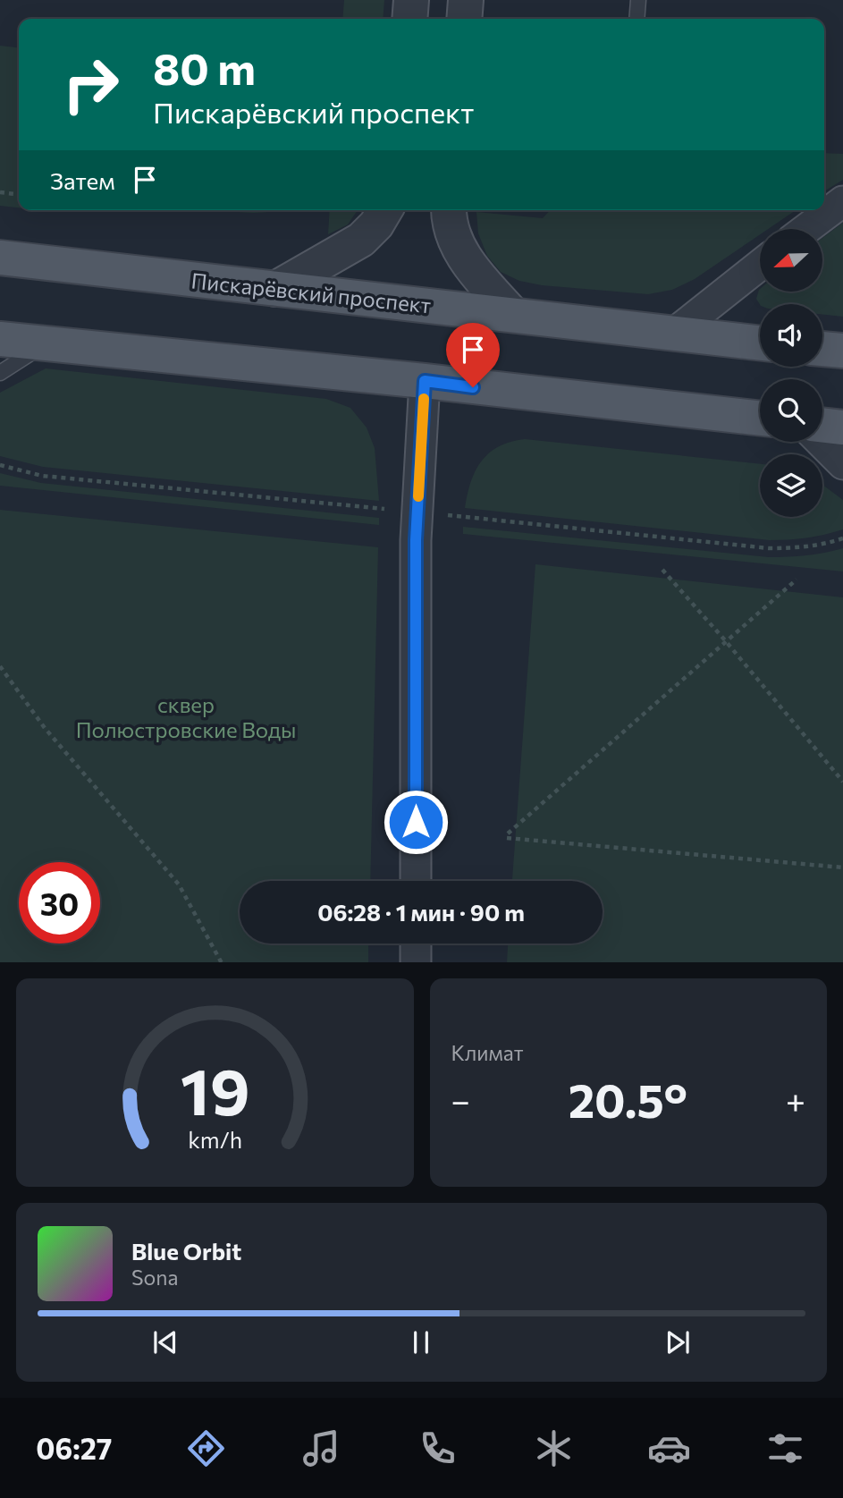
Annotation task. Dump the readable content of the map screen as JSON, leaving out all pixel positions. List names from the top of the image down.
{
  "streets": {
    "main road": ["Пискарёвский проспект"]
  },
  "parks": ["сквер Полюстровские Воды"],
  "north": "left",
  "page": {
    "turn": ["80 m", "Пискарёвский проспект"],
    "then": "Затем",
    "limit": "30",
    "trip": "06:28 · 1 мин · 90 m",
    "tile": "Климат",
    "heat": ["−", "20.5°", "+"],
    "song": ["Blue Orbit", "Sona"],
    "tabs": "06:27",
    "gauge": ["19", "km/h"]
  }
}
